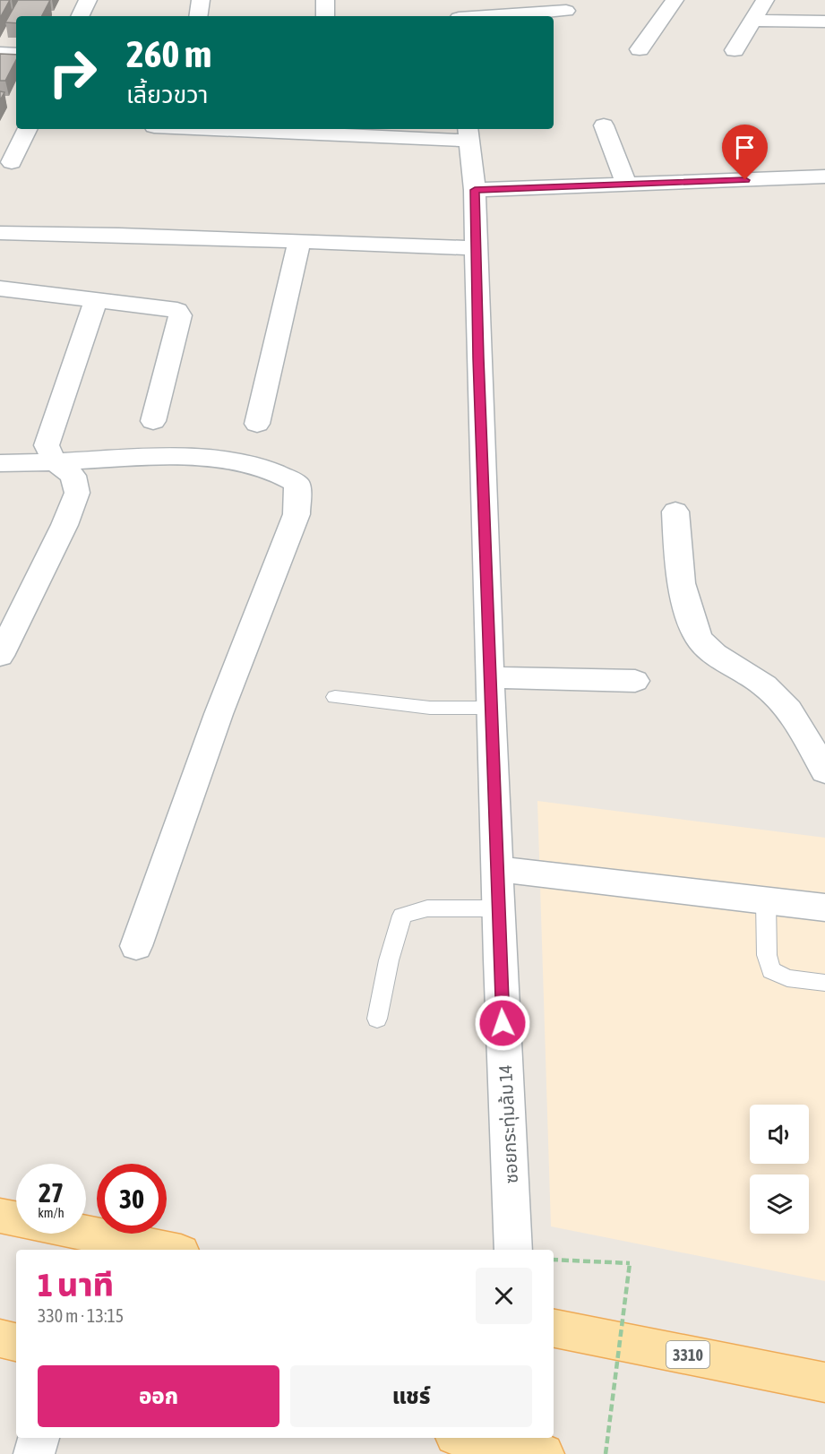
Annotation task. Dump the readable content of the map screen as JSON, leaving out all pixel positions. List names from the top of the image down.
{
  "streets": {
    "main road": ["3310"],
    "street": ["ซอยกระทุ่มล้ม 14"]
  },
  "page": {
    "turn": ["260 m", "เลี้ยวขวา"],
    "speed": "27 km/h",
    "limit": "30",
    "heading": ["1 นาที", "330 m · 13:15"],
    "buttons": ["ออก", "แชร์"]
  }
}
